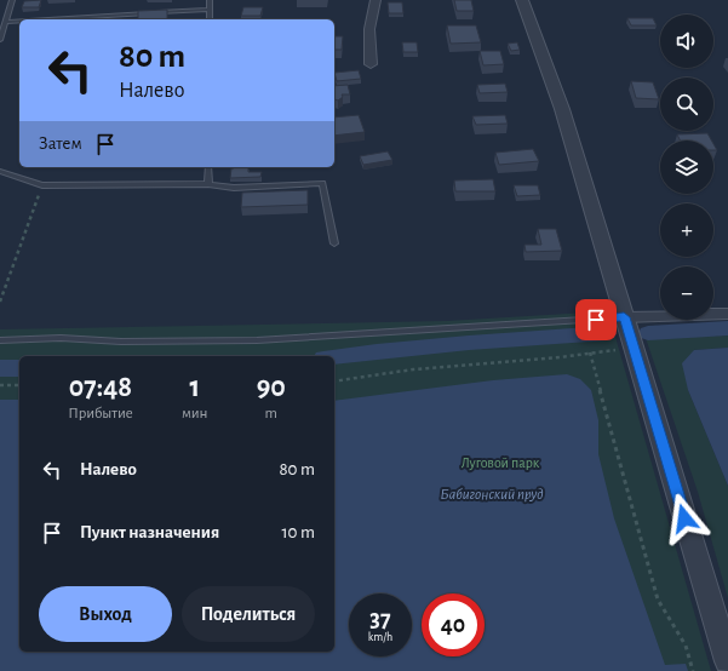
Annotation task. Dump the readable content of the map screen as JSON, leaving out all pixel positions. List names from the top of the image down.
{
  "water": ["Бабигонский пруд"],
  "parks": ["Луговой парк"],
  "page": {
    "map_buttons": ["+", "−"],
    "turn": ["80 m", "Налево"],
    "then": "Затем",
    "eta": [
      "07:48",
      "Прибытие",
      "1",
      "мин",
      "90",
      "m"
    ],
    "list": [
      {
        "name": "Налево",
        "value": "80 m"
      },
      {
        "name": "Пункт назначения",
        "value": "10 m"
      }
    ],
    "buttons": ["Выход", "Поделиться"],
    "speed": "37 km/h",
    "limit": "40"
  }
}
